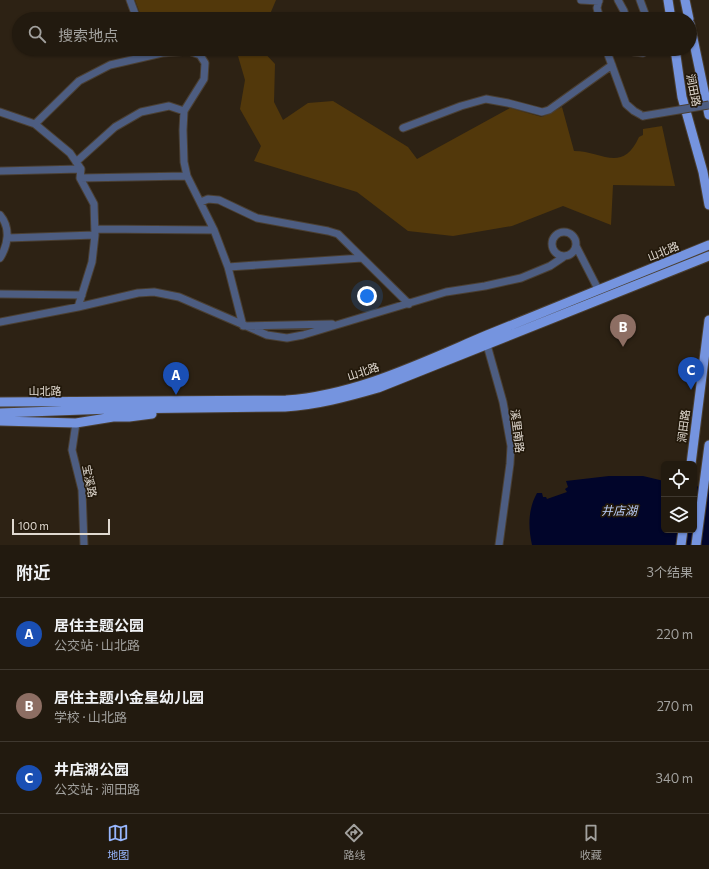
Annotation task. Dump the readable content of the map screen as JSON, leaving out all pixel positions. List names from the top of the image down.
{
  "streets": {
    "main road": ["涧田路", "山北路"],
    "street": ["溪里南路", "宝溪路"]
  },
  "crossings": [
    ["山北路", "溪里南路"]
  ],
  "water": ["井店湖"],
  "scale_bar": "100 m",
  "page": {
    "search": "搜索地点",
    "pins": ["B", "C", "A"],
    "scale": "100 m",
    "heading": ["附近", "3个结果"],
    "list": [
      {
        "mark": "A",
        "name": "居住主题公园",
        "note": "公交站 · 山北路",
        "value": "220 m"
      },
      {
        "mark": "B",
        "name": "居住主题小金星幼儿园",
        "note": "学校 · 山北路",
        "value": "270 m"
      },
      {
        "mark": "C",
        "name": "井店湖公园",
        "note": "公交站 · 涧田路",
        "value": "340 m"
      }
    ],
    "nav": ["地图", "路线", "收藏"]
  }
}
